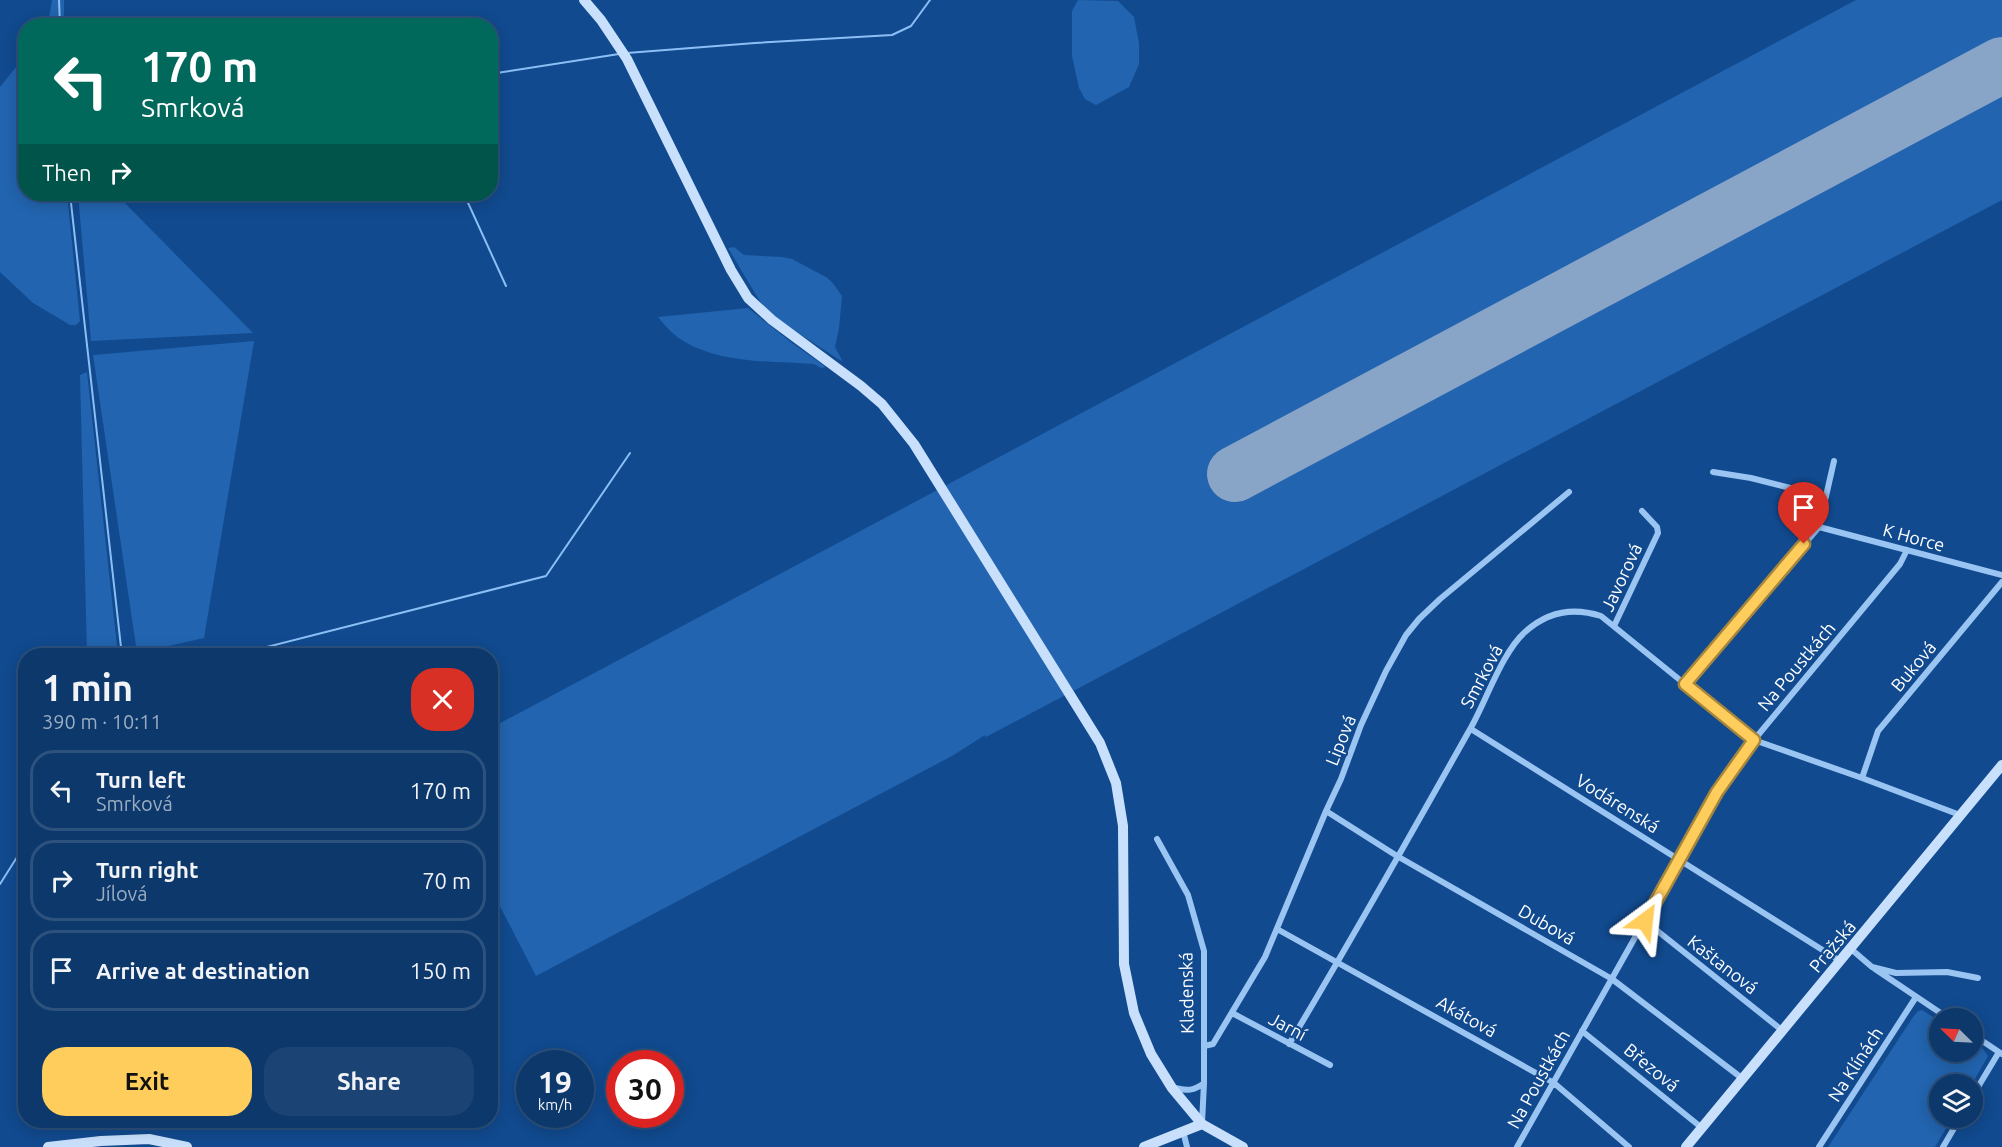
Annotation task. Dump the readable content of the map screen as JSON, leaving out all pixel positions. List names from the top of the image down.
{
  "streets": {
    "street": [
      "K Horce",
      "Javorová",
      "Na Poustkách",
      "Buková",
      "Smrková",
      "Lipová",
      "Vodárenská",
      "Dubová",
      "Pražská",
      "Kaštanová",
      "Kladenská",
      "Akátová",
      "Jarní",
      "Na Klínách",
      "Březová"
    ]
  },
  "crossings": [
    ["K Horce", "Na Poustkách"],
    ["Javorová", "Smrková"],
    ["Na Poustkách", "Smrková"],
    ["Na Poustkách", "Vodárenská"],
    ["Na Poustkách", "Dubová"],
    ["Na Poustkách", "Kaštanová"],
    ["Na Poustkách", "Akátová"],
    ["Na Poustkách", "Březová"],
    ["Buková", "Smrková"],
    ["Smrková", "Vodárenská"],
    ["Smrková", "Dubová"],
    ["Smrková", "Pražská"],
    ["Smrková", "Akátová"],
    ["Smrková", "Jarní"],
    ["Lipová", "Dubová"],
    ["Lipová", "Kladenská"],
    ["Lipová", "Akátová"],
    ["Lipová", "Jarní"],
    ["Vodárenská", "Pražská"],
    ["Dubová", "Pražská"],
    ["Pražská", "Kaštanová"],
    ["Pražská", "Březová"]
  ],
  "north": "top left",
  "page": {
    "turn": ["170 m", "Smrková"],
    "then": "Then",
    "heading": ["1 min", "390 m · 10:11"],
    "list": [
      {
        "name": "Turn left",
        "note": "Smrková",
        "value": "170 m"
      },
      {
        "name": "Turn right",
        "note": "Jílová",
        "value": "70 m"
      },
      {
        "name": "Arrive at destination",
        "value": "150 m"
      }
    ],
    "buttons": ["Exit", "Share"],
    "speed": "19 km/h",
    "limit": "30"
  }
}
